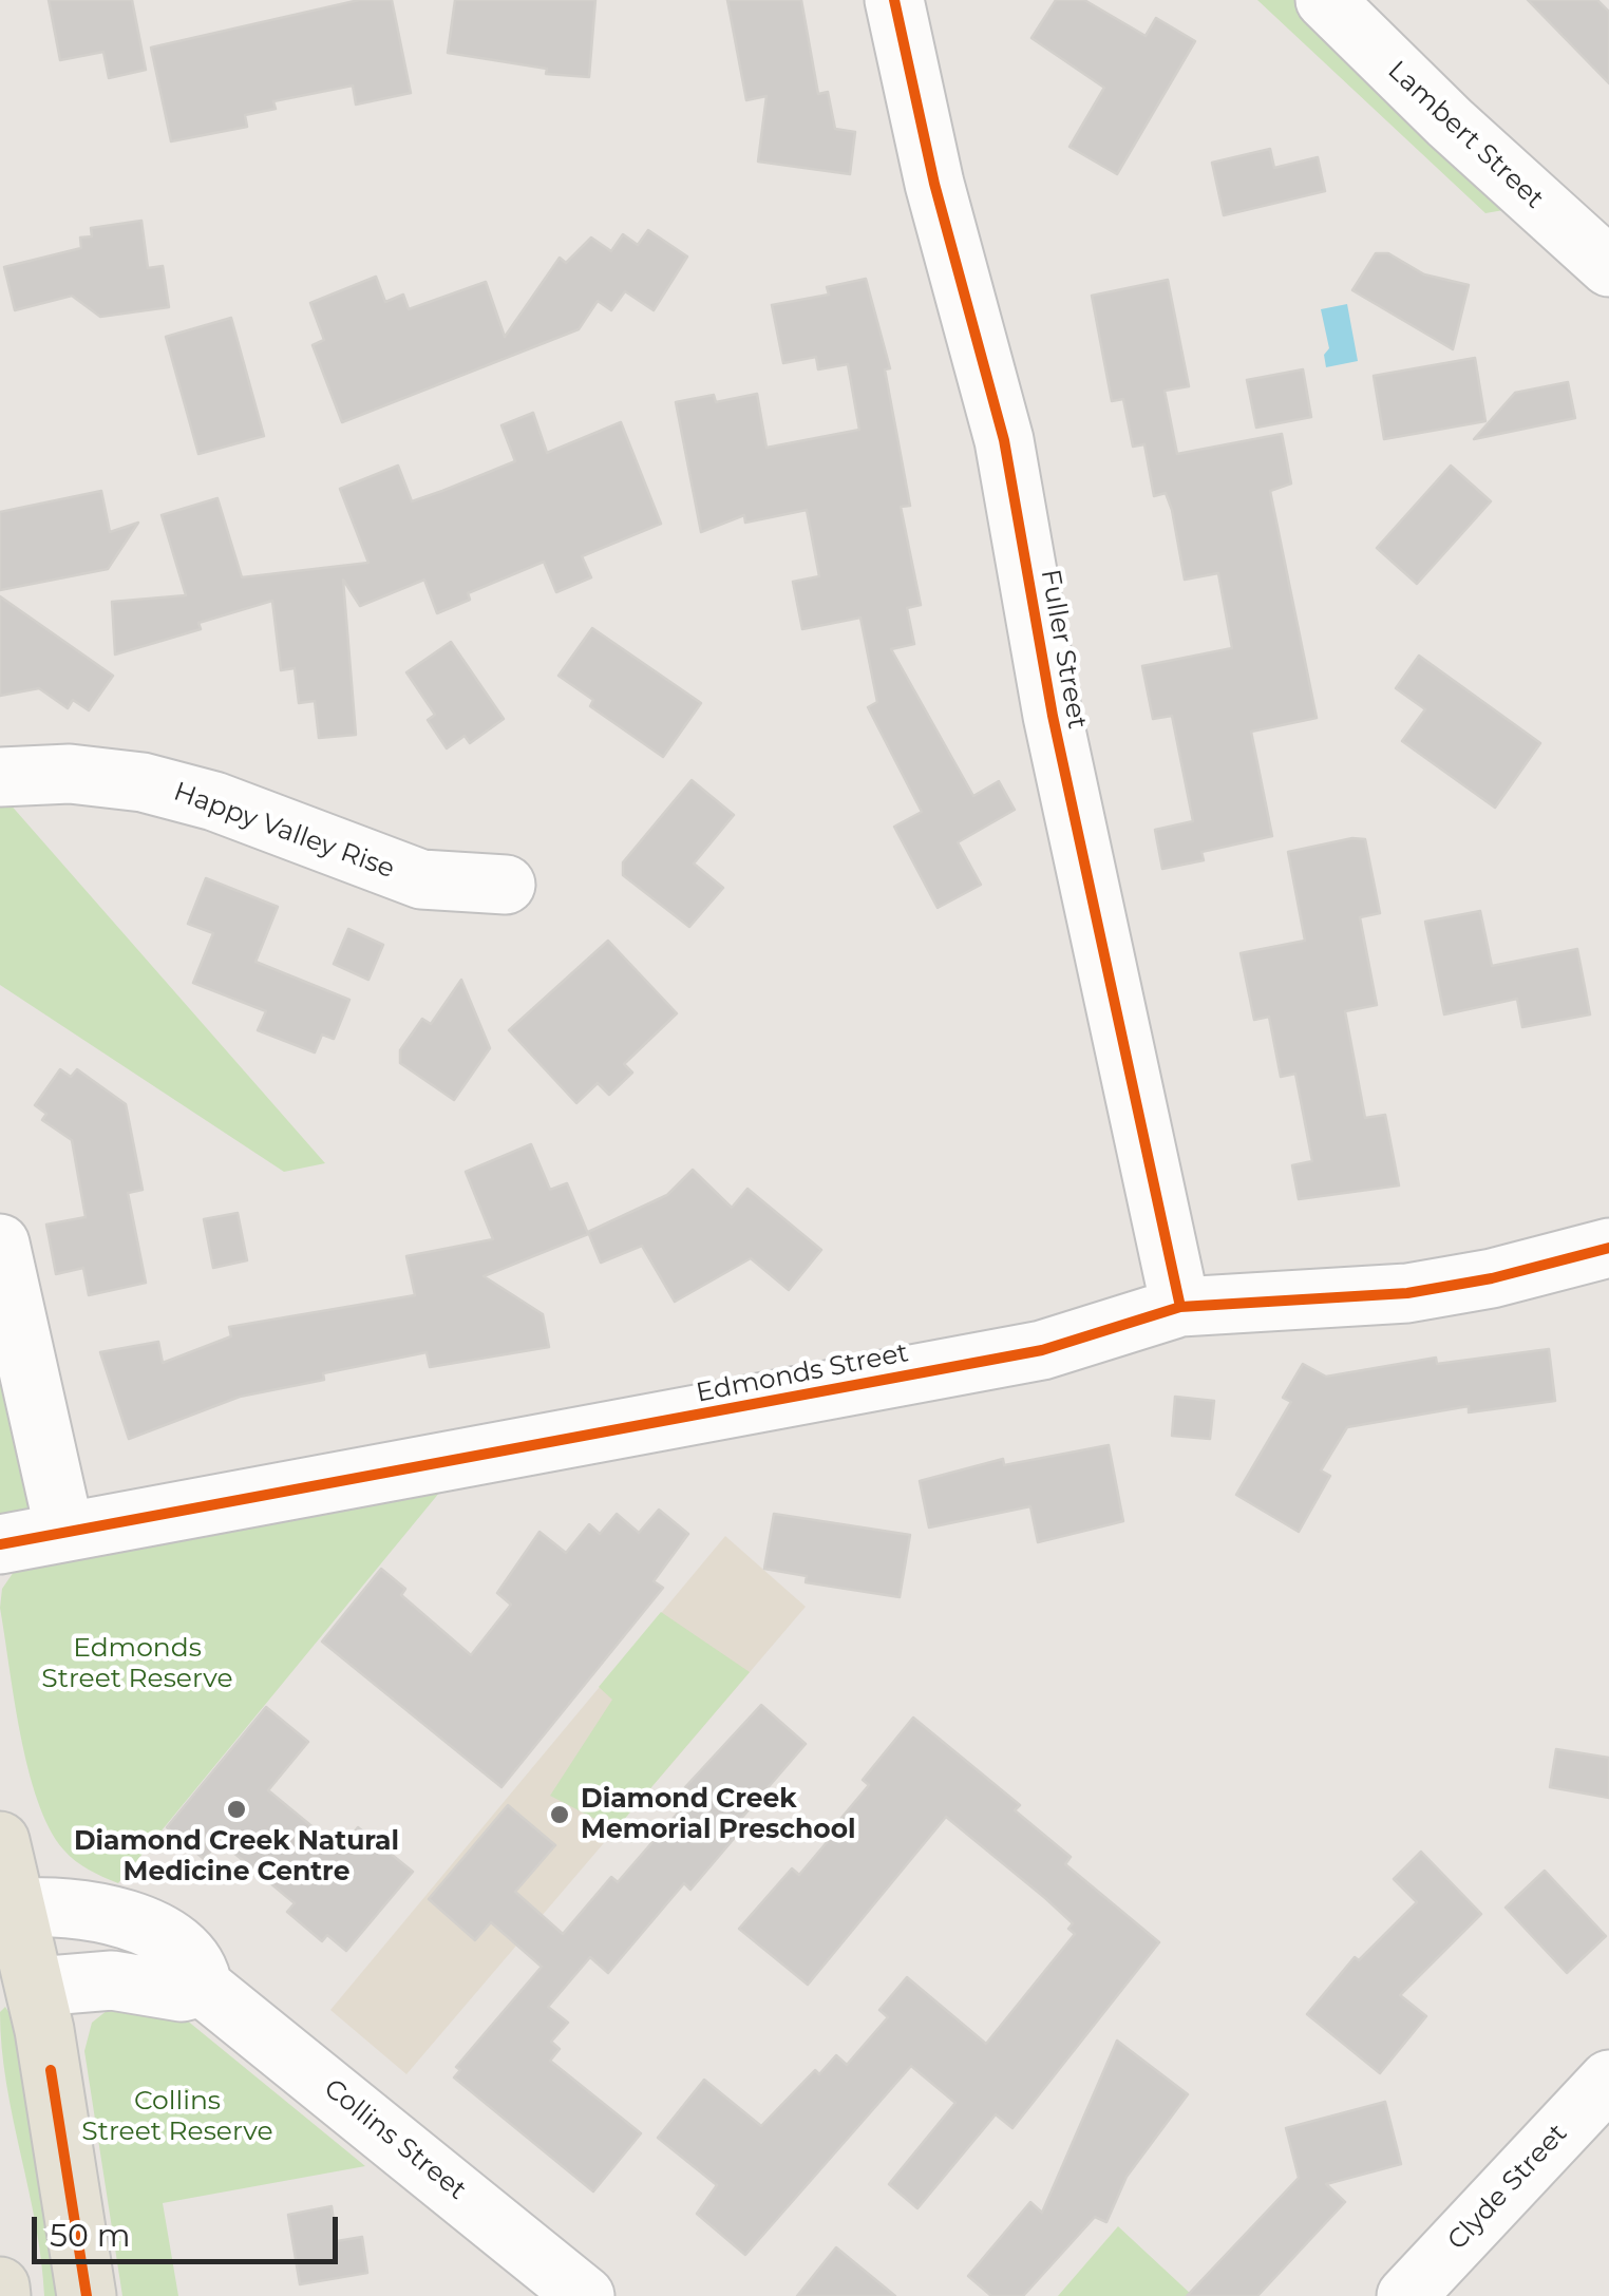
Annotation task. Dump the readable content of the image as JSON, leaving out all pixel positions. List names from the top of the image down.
{
  "streets": {
    "street": [
      "Lambert Street",
      "Fuller Street",
      "Happy Valley Rise",
      "Edmonds Street",
      "Collins Street",
      "Clyde Street"
    ]
  },
  "crossings": [
    ["Fuller Street", "Edmonds Street"]
  ],
  "parks": ["Edmonds Street Reserve", "Collins Street Reserve"],
  "places": ["Diamond Creek Natural Medicine Centre", "Diamond Creek Memorial Preschool"],
  "scale_bar": "50 m"
}
